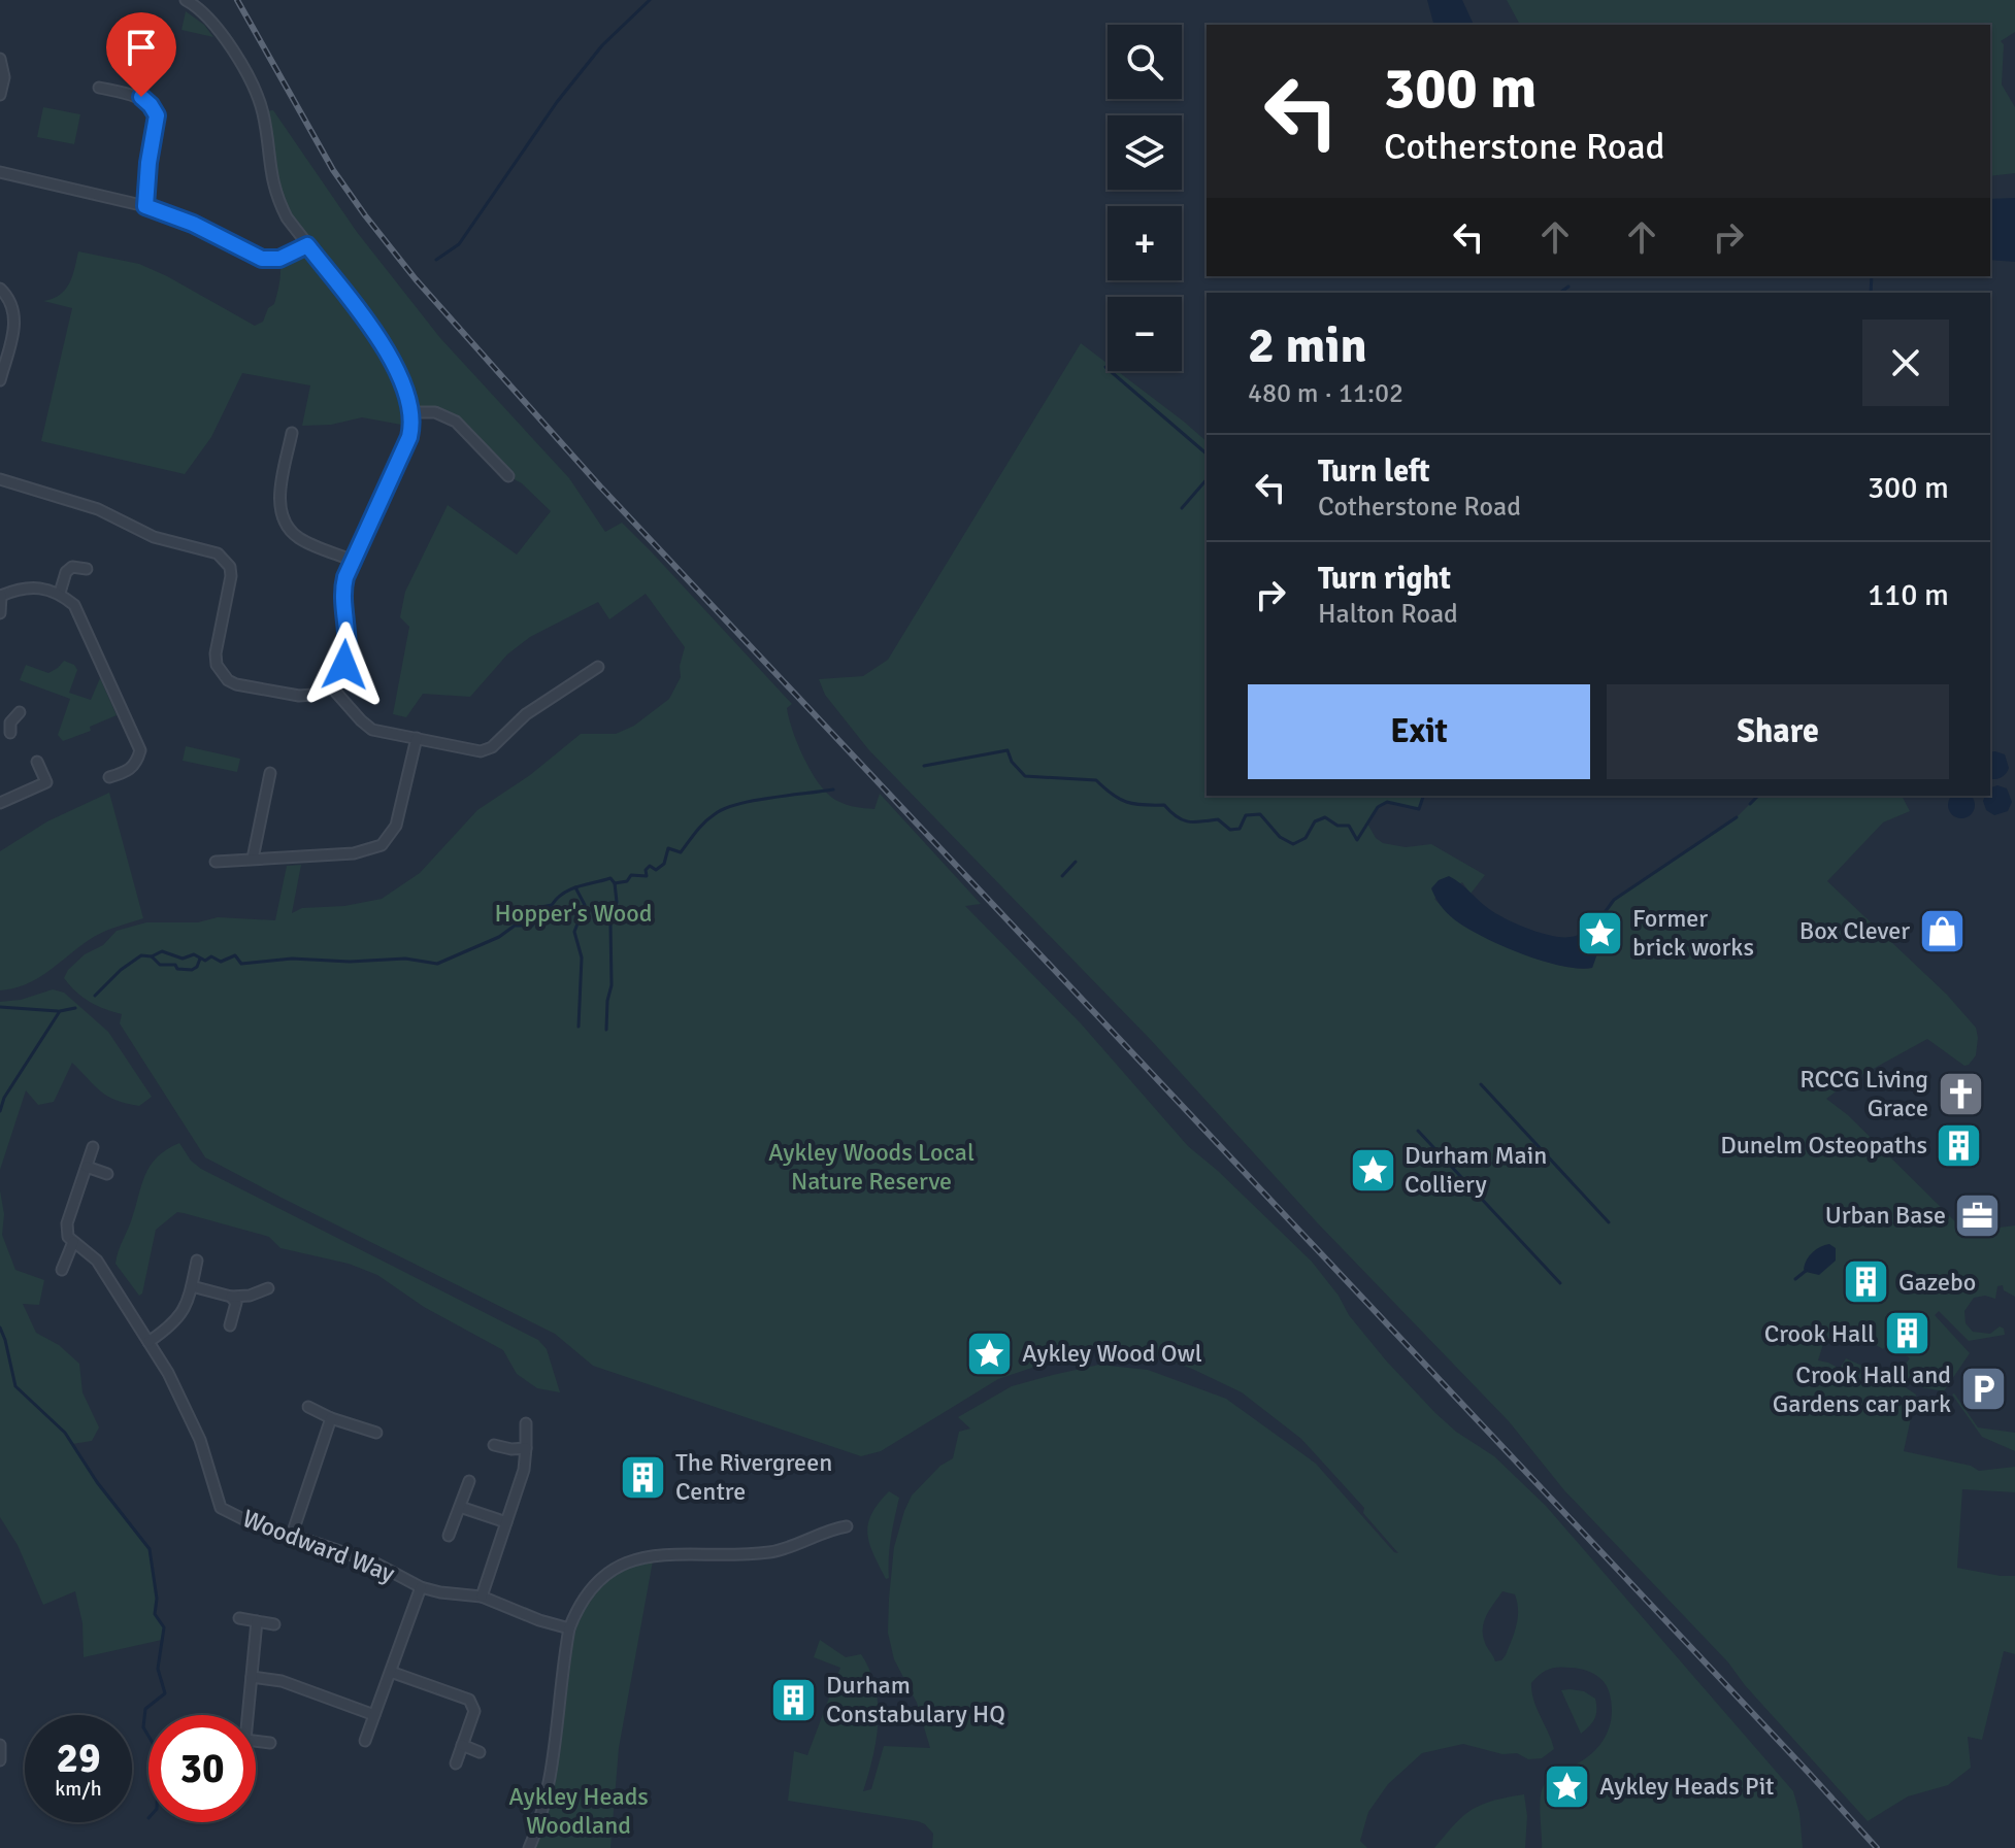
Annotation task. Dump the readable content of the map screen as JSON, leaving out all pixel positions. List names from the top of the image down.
{
  "streets": {
    "street": ["Woodward Way"]
  },
  "parks": ["Hopper's Wood", "Aykley Woods Local Nature Reserve", "Aykley Heads Woodland"],
  "places": {
    "shop": ["Box Clever"],
    "place": [
      "Former brick works",
      "Durham Main Colliery",
      "Aykley Wood Owl",
      "Aykley Heads Pit"
    ],
    "church": ["RCCG Living Grace"],
    "building": [
      "Dunelm Osteopaths",
      "Gazebo",
      "Crook Hall",
      "The Rivergreen Centre",
      "Durham Constabulary HQ"
    ],
    "office": ["Urban Base"],
    "parking": ["Crook Hall and Gardens car park"]
  },
  "page": {
    "map_buttons": ["+", "−"],
    "turn": ["300 m", "Cotherstone Road"],
    "heading": ["2 min", "480 m · 11:02"],
    "list": [
      {
        "name": "Turn left",
        "note": "Cotherstone Road",
        "value": "300 m"
      },
      {
        "name": "Turn right",
        "note": "Halton Road",
        "value": "110 m"
      }
    ],
    "buttons": ["Exit", "Share"],
    "speed": "29 km/h",
    "limit": "30"
  }
}
